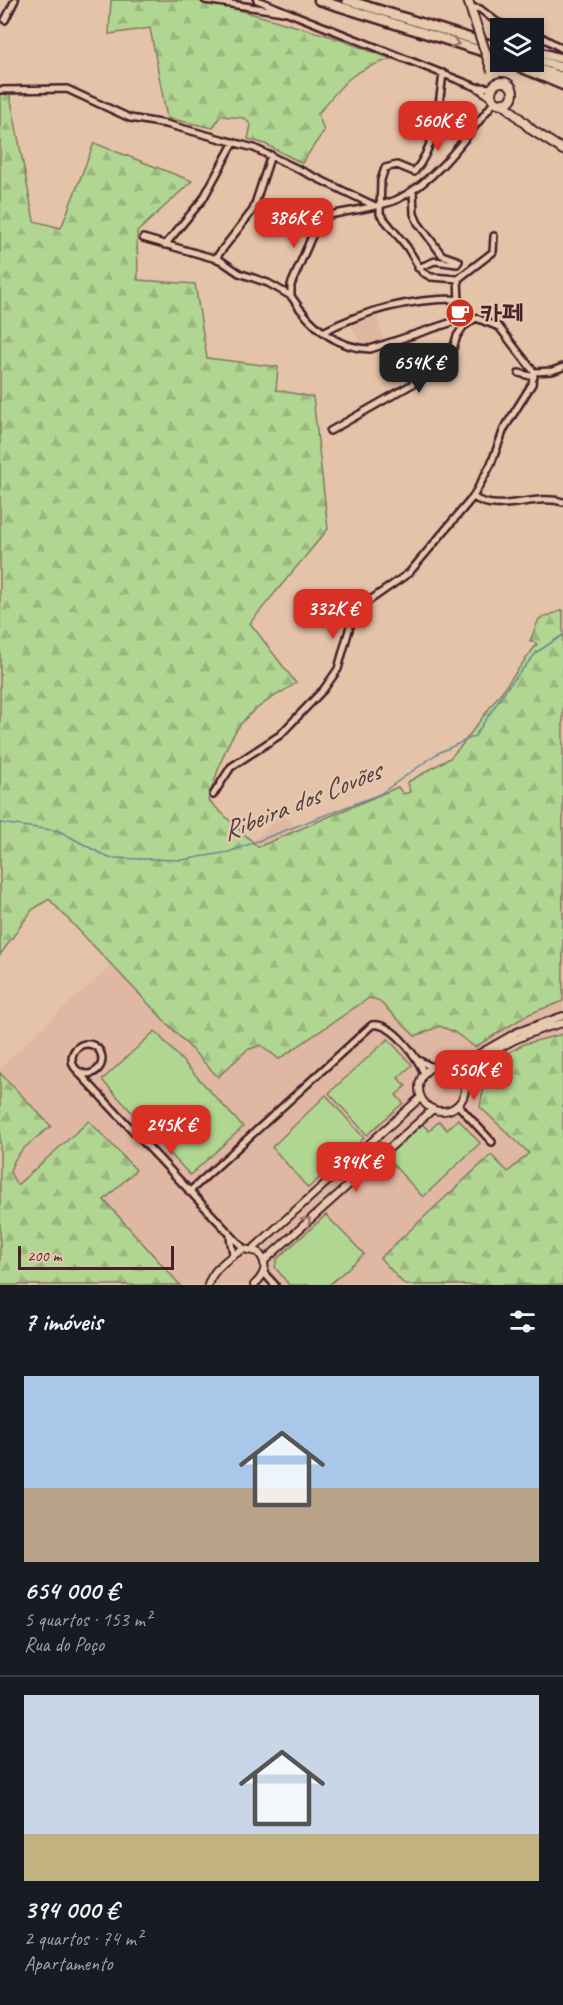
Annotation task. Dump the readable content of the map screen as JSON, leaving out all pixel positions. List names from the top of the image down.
{
  "water": ["Ribeira dos Covões"],
  "places": {
    "cafe": ["카페"]
  },
  "scale_bar": "200 m",
  "page": {
    "price": [
      "560K €",
      "386K €",
      "654K €",
      "332K €",
      "550K €",
      "245K €",
      "394K €"
    ],
    "scale": "200 m",
    "heading": "7 imóveis",
    "list": [
      {
        "name": "654 000 €",
        "note": "5 quartos · 153 m² · Rua do Poço"
      },
      {
        "name": "394 000 €",
        "note": "2 quartos · 74 m² · Apartamento"
      }
    ]
  }
}
